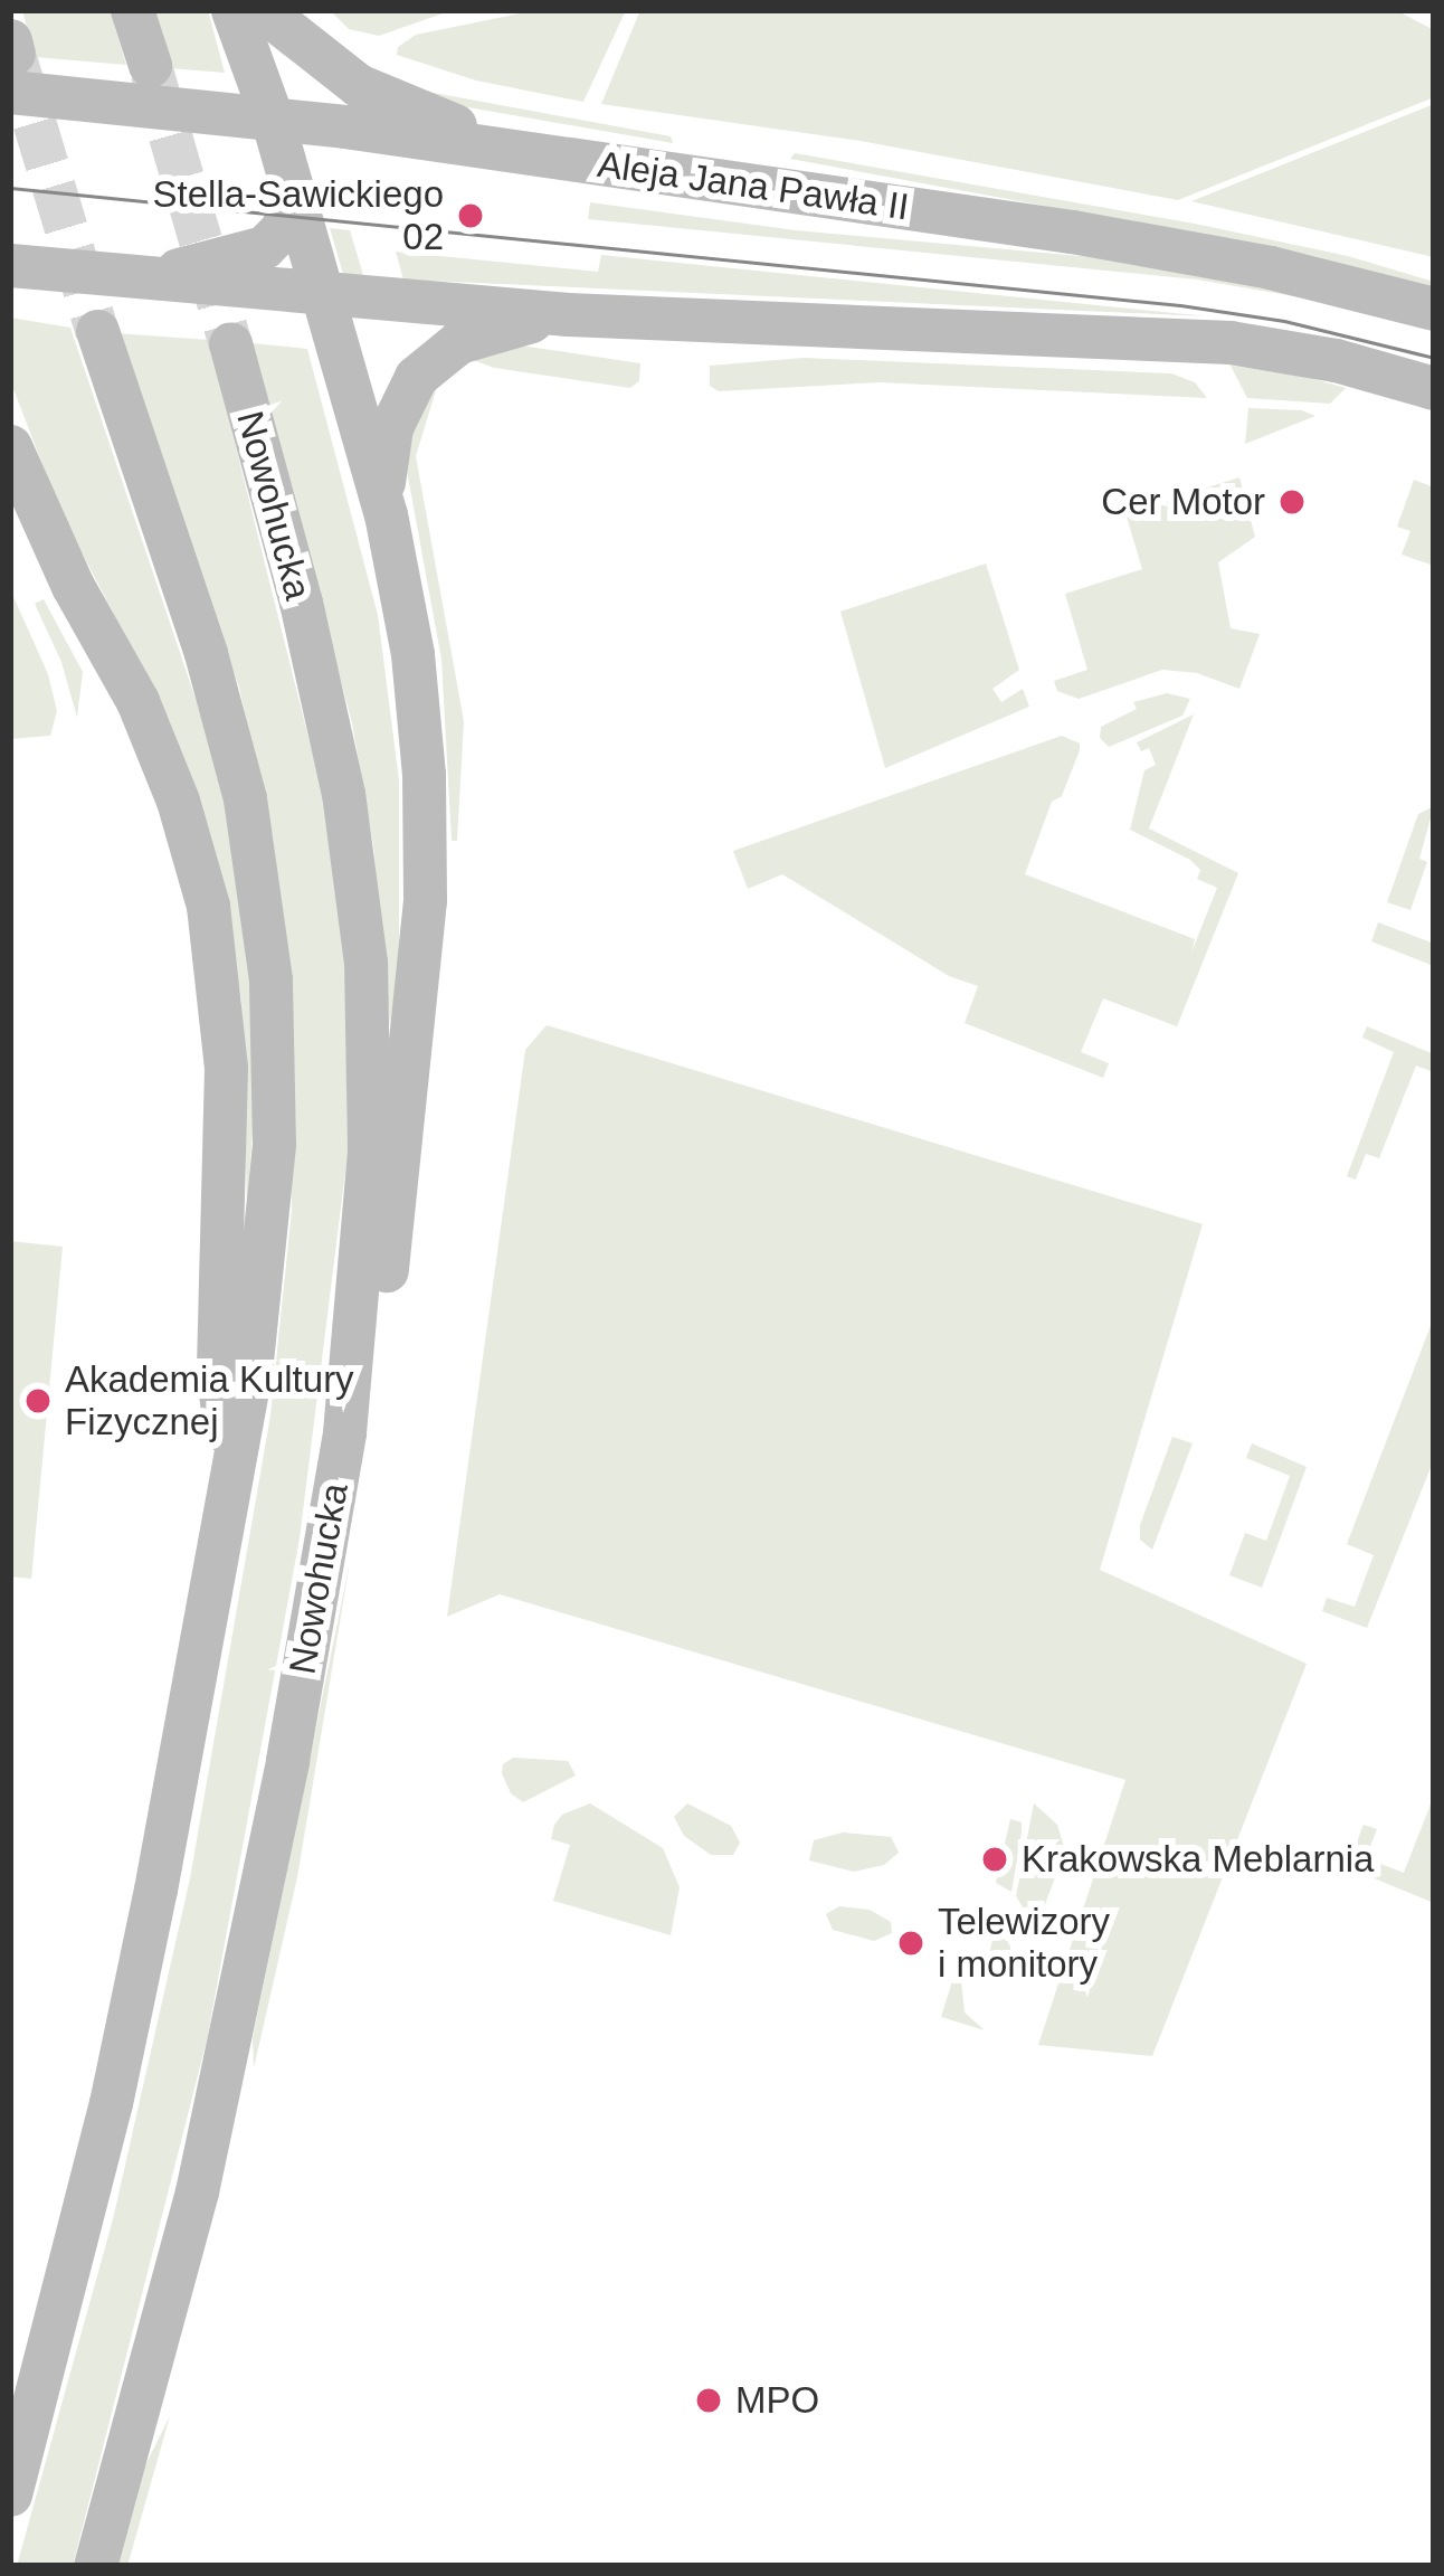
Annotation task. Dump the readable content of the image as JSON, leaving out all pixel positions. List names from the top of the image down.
{
  "streets": {
    "main road": ["Aleja Jana Pawła II", "Nowohucka"]
  },
  "places": [
    "Stella-Sawickiego 02",
    "Cer Motor",
    "Akademia Kultury Fizycznej",
    "Krakowska Meblarnia",
    "Telewizory i monitory",
    "MPO"
  ]
}
